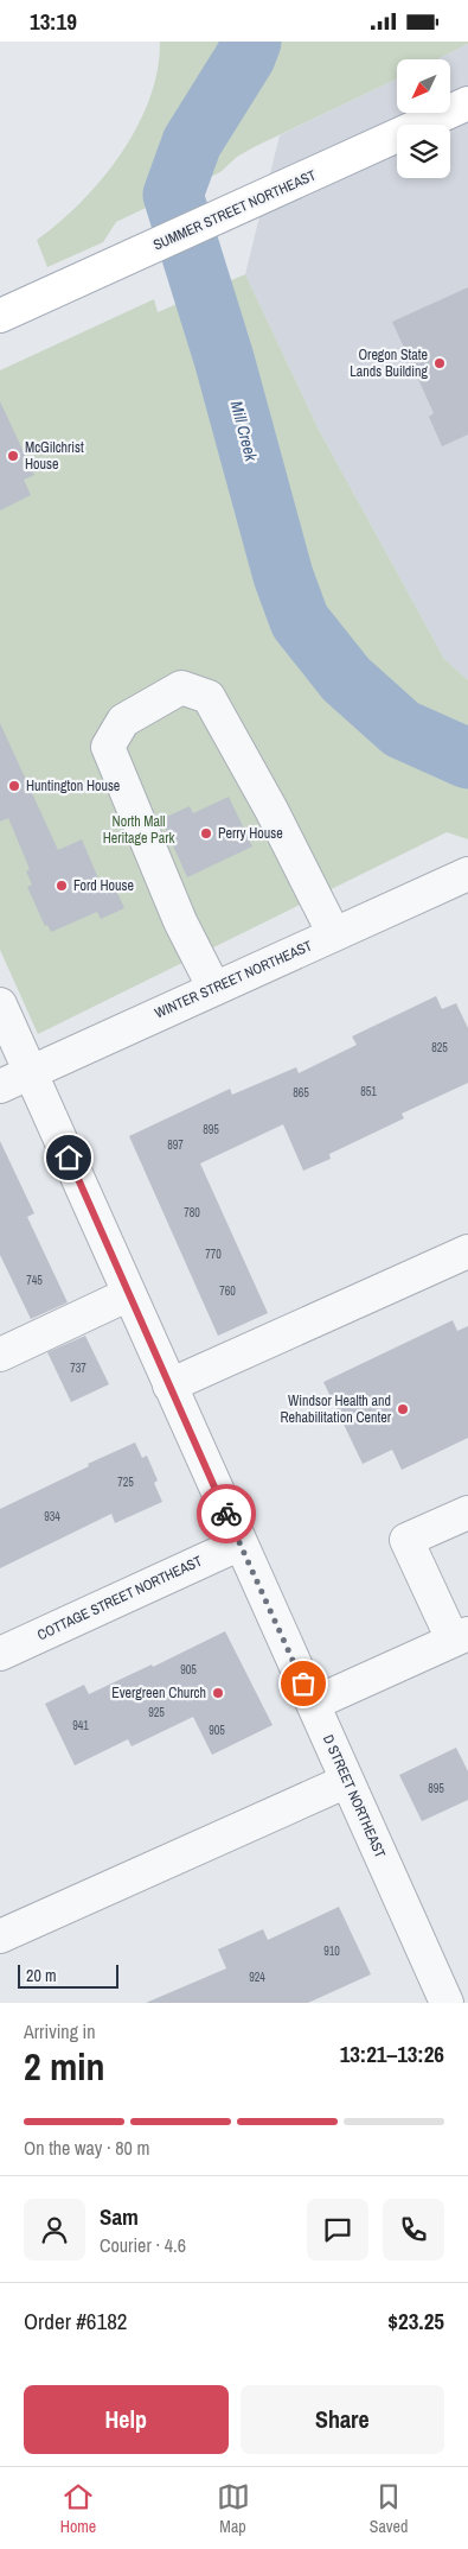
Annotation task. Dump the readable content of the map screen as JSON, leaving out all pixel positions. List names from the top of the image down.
{
  "streets": {
    "main road": ["SUMMER STREET NORTHEAST"],
    "street": ["WINTER STREET NORTHEAST", "COTTAGE STREET NORTHEAST", "D STREET NORTHEAST"]
  },
  "crossings": [
    ["WINTER STREET NORTHEAST", "D STREET NORTHEAST"],
    ["COTTAGE STREET NORTHEAST", "D STREET NORTHEAST"]
  ],
  "water": ["Mill Creek"],
  "parks": ["North Mall Heritage Park"],
  "places": [
    "Oregon State Lands Building",
    "McGilchrist House",
    "Huntington House",
    "Perry House",
    "Ford House",
    "Windsor Health and Rehabilitation Center",
    "Evergreen Church"
  ],
  "house_numbers": [
    "825",
    "851",
    "865",
    "895",
    "897",
    "780",
    "770",
    "745",
    "760",
    "737",
    "725",
    "934",
    "905",
    "925",
    "941",
    "905",
    "895",
    "910",
    "924"
  ],
  "scale_bar": "20 m",
  "north": "bottom left",
  "page": {
    "status": "13:19",
    "scale": "20 m",
    "heading": ["2 min", "Arriving in", "13:21–13:26"],
    "panel": [
      "Sam",
      "Courier · 4.6",
      "Order #6182",
      "$23.25"
    ],
    "bar": "On the way · 80 m",
    "buttons": ["Help", "Share"],
    "tabs": ["Home", "Map", "Saved"]
  }
}
